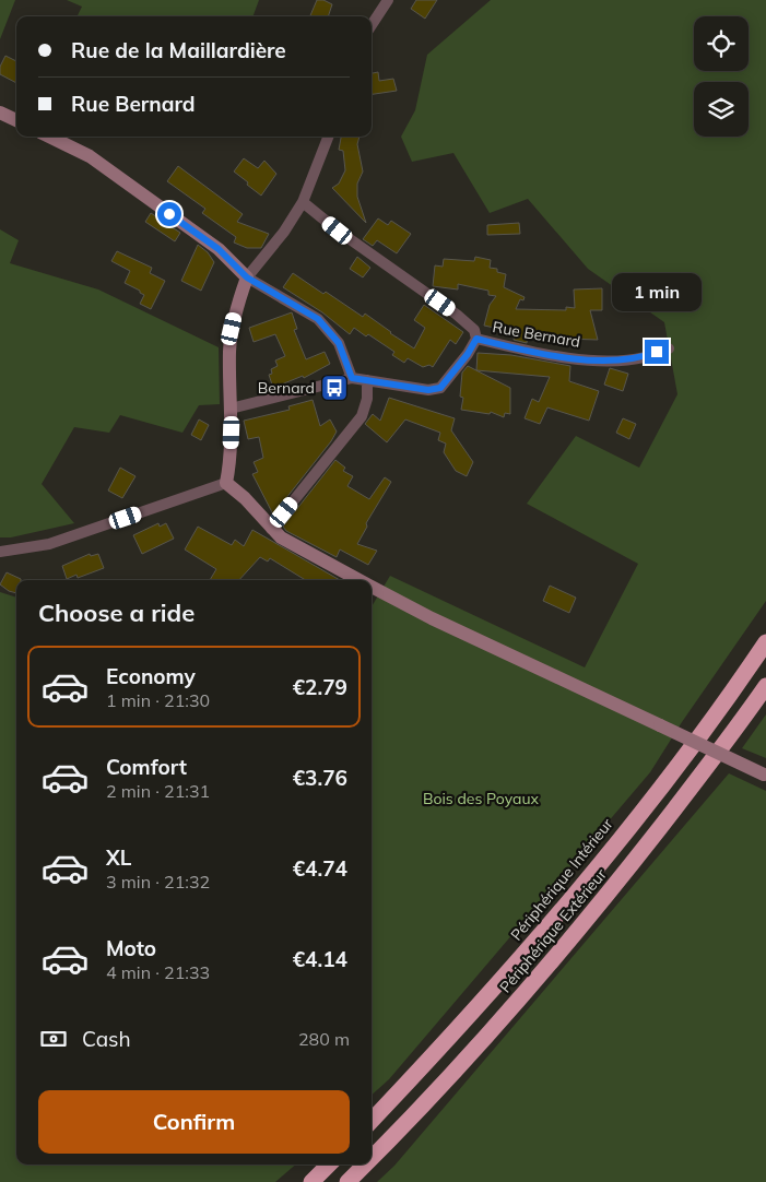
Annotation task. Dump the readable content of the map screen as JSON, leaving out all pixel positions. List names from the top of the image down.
{
  "streets": {
    "highway": ["Périphérique Intérieur", "Périphérique Extérieur"],
    "street": ["Rue Bernard"]
  },
  "parks": ["Bois des Poyaux"],
  "places": {
    "bus stop": ["Bernard"]
  },
  "page": {
    "banner": ["Rue de la Maillardière", "Rue Bernard"],
    "bubble": "1 min",
    "heading": "Choose a ride",
    "list": [
      {
        "name": "Economy",
        "note": "1 min · 21:30",
        "value": "€2.79"
      },
      {
        "name": "Comfort",
        "note": "2 min · 21:31",
        "value": "€3.76"
      },
      {
        "name": "XL",
        "note": "3 min · 21:32",
        "value": "€4.74"
      },
      {
        "name": "Moto",
        "note": "4 min · 21:33",
        "value": "€4.14"
      }
    ],
    "pay": ["Cash", "280 m"],
    "buttons": "Confirm"
  }
}
